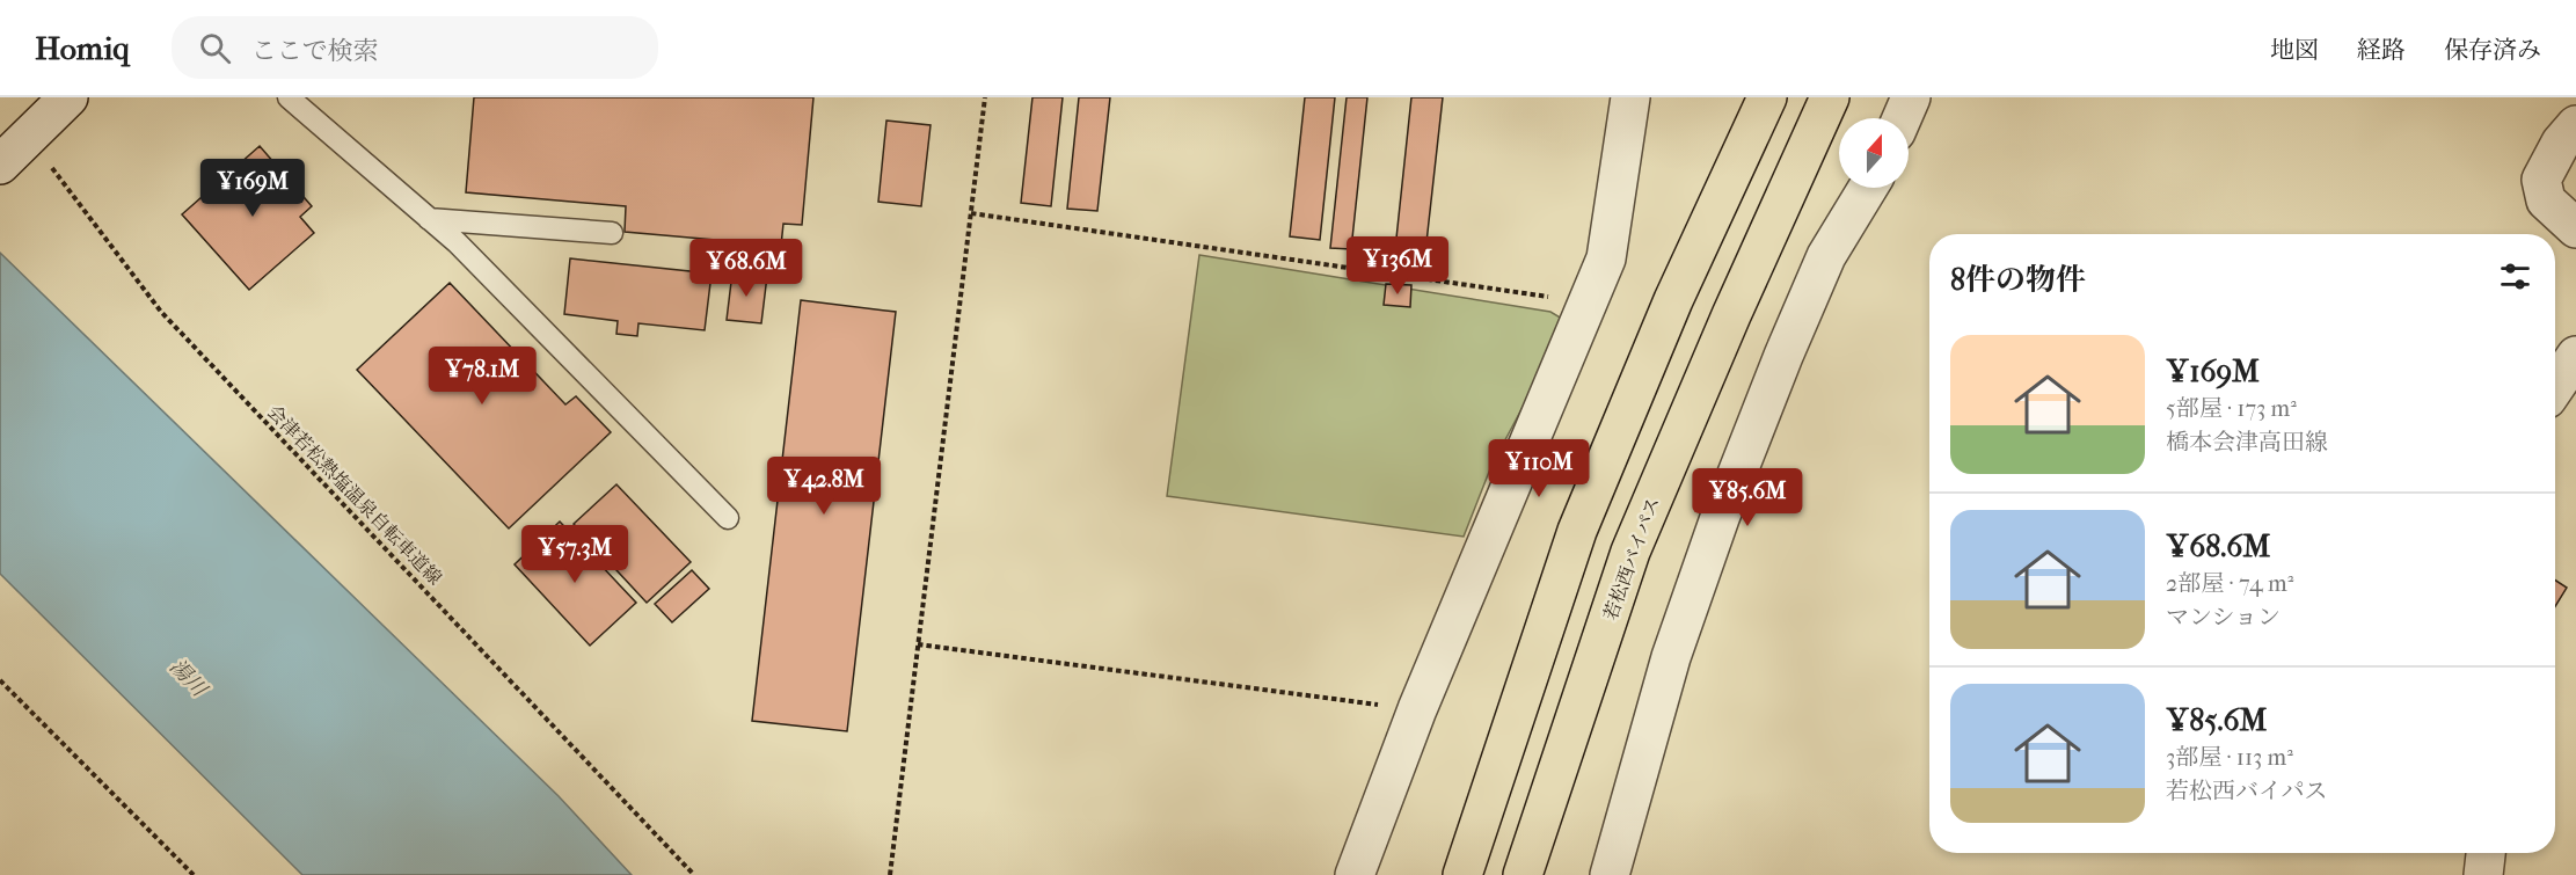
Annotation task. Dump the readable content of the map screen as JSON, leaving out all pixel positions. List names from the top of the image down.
{
  "streets": {
    "highway": ["若松西バイパス"],
    "path": ["会津若松熱塩温泉自転車道線"]
  },
  "water": ["湯川"],
  "north": "top",
  "page": {
    "header": "Homiq",
    "search": "ここで検索",
    "nav": ["地図", "経路", "保存済み"],
    "price": [
      "¥169M",
      "¥136M",
      "¥68.6M",
      "¥78.1M",
      "¥110M",
      "¥42.8M",
      "¥85.6M",
      "¥57.3M"
    ],
    "heading": "8件の物件",
    "list": [
      {
        "name": "¥169M",
        "note": "5部屋 · 173 m² · 橋本会津高田線"
      },
      {
        "name": "¥68.6M",
        "note": "2部屋 · 74 m² · マンション"
      },
      {
        "name": "¥85.6M",
        "note": "3部屋 · 113 m² · 若松西バイパス"
      }
    ]
  }
}
